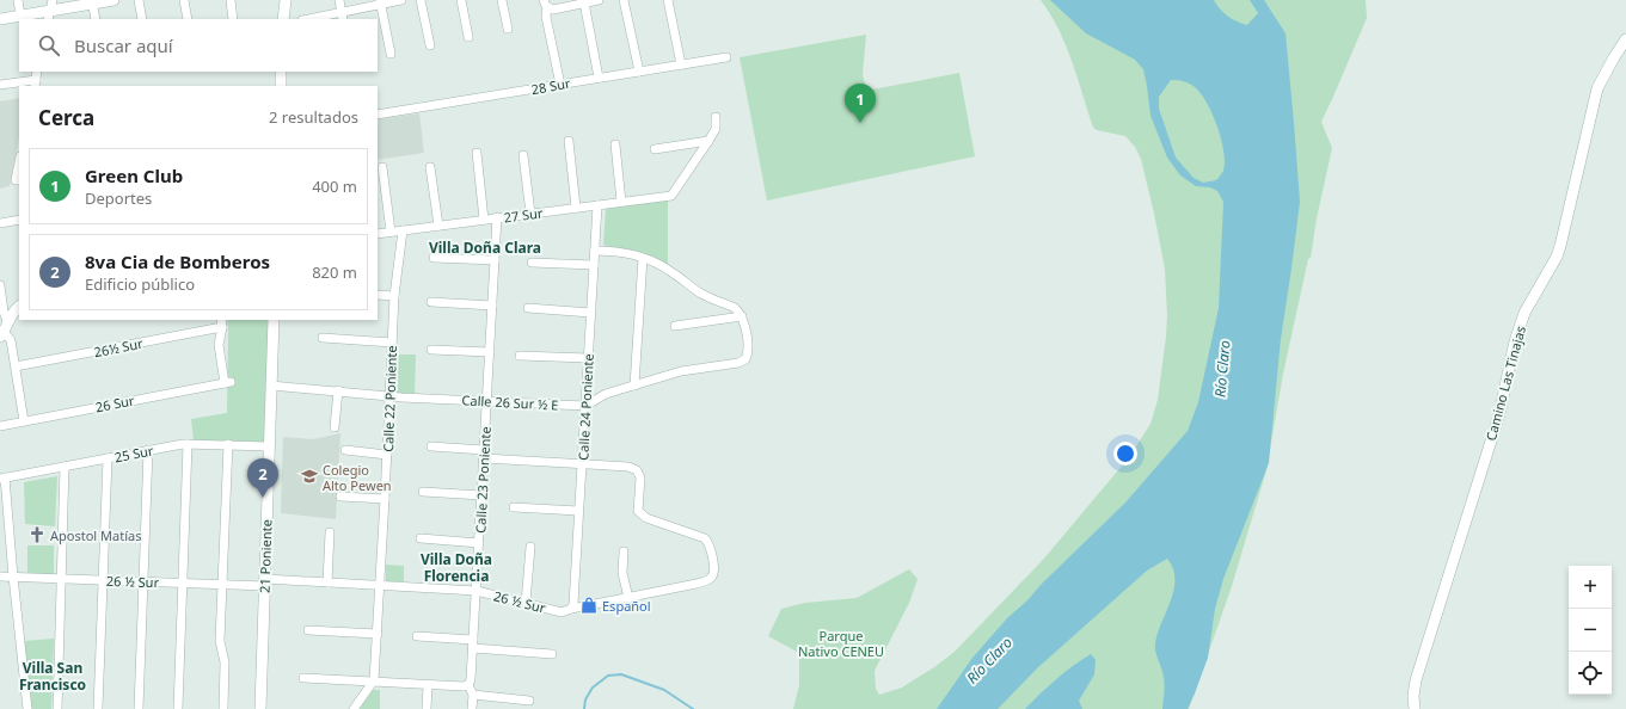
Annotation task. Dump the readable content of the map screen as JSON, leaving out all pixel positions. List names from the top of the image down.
{
  "streets": {
    "street": [
      "28 Sur",
      "27 Sur",
      "26½ Sur",
      "Camino Las Tinajas",
      "Calle 22 Poniente",
      "Calle 26 Sur ½ E",
      "26 Sur",
      "Calle 24 Poniente",
      "25 Sur",
      "Calle 23 Poniente",
      "21 Poniente",
      "26 ½ Sur"
    ]
  },
  "crossings": [
    ["27 Sur", "Calle 22 Poniente"],
    ["27 Sur", "Calle 24 Poniente"],
    ["27 Sur", "Calle 23 Poniente"],
    ["26½ Sur", "26 Sur"],
    ["Calle 22 Poniente", "Calle 26 Sur ½ E"],
    ["Calle 22 Poniente", "26 ½ Sur"],
    ["Calle 26 Sur ½ E", "Calle 24 Poniente"],
    ["Calle 26 Sur ½ E", "Calle 23 Poniente"],
    ["Calle 26 Sur ½ E", "21 Poniente"],
    ["Calle 24 Poniente", "26 ½ Sur"],
    ["25 Sur", "21 Poniente"],
    ["Calle 23 Poniente", "26 ½ Sur"],
    ["21 Poniente", "26 ½ Sur"]
  ],
  "districts": ["Villa Doña Clara", "Villa Doña Florencia", "Villa San Francisco"],
  "water": ["Río Claro"],
  "parks": ["Parque Nativo CENEU"],
  "places": {
    "school or university": ["Colegio Alto Pewen"],
    "church": ["Apostol Matías"],
    "shop": ["Español"]
  },
  "page": {
    "search": "Buscar aquí",
    "pins": ["1", "2"],
    "heading": ["Cerca", "2 resultados"],
    "list": [
      {
        "mark": "1",
        "name": "Green Club",
        "note": "Deportes",
        "value": "400 m"
      },
      {
        "mark": "2",
        "name": "8va Cia de Bomberos",
        "note": "Edificio público",
        "value": "820 m"
      }
    ],
    "map_buttons": ["+", "−"]
  }
}
